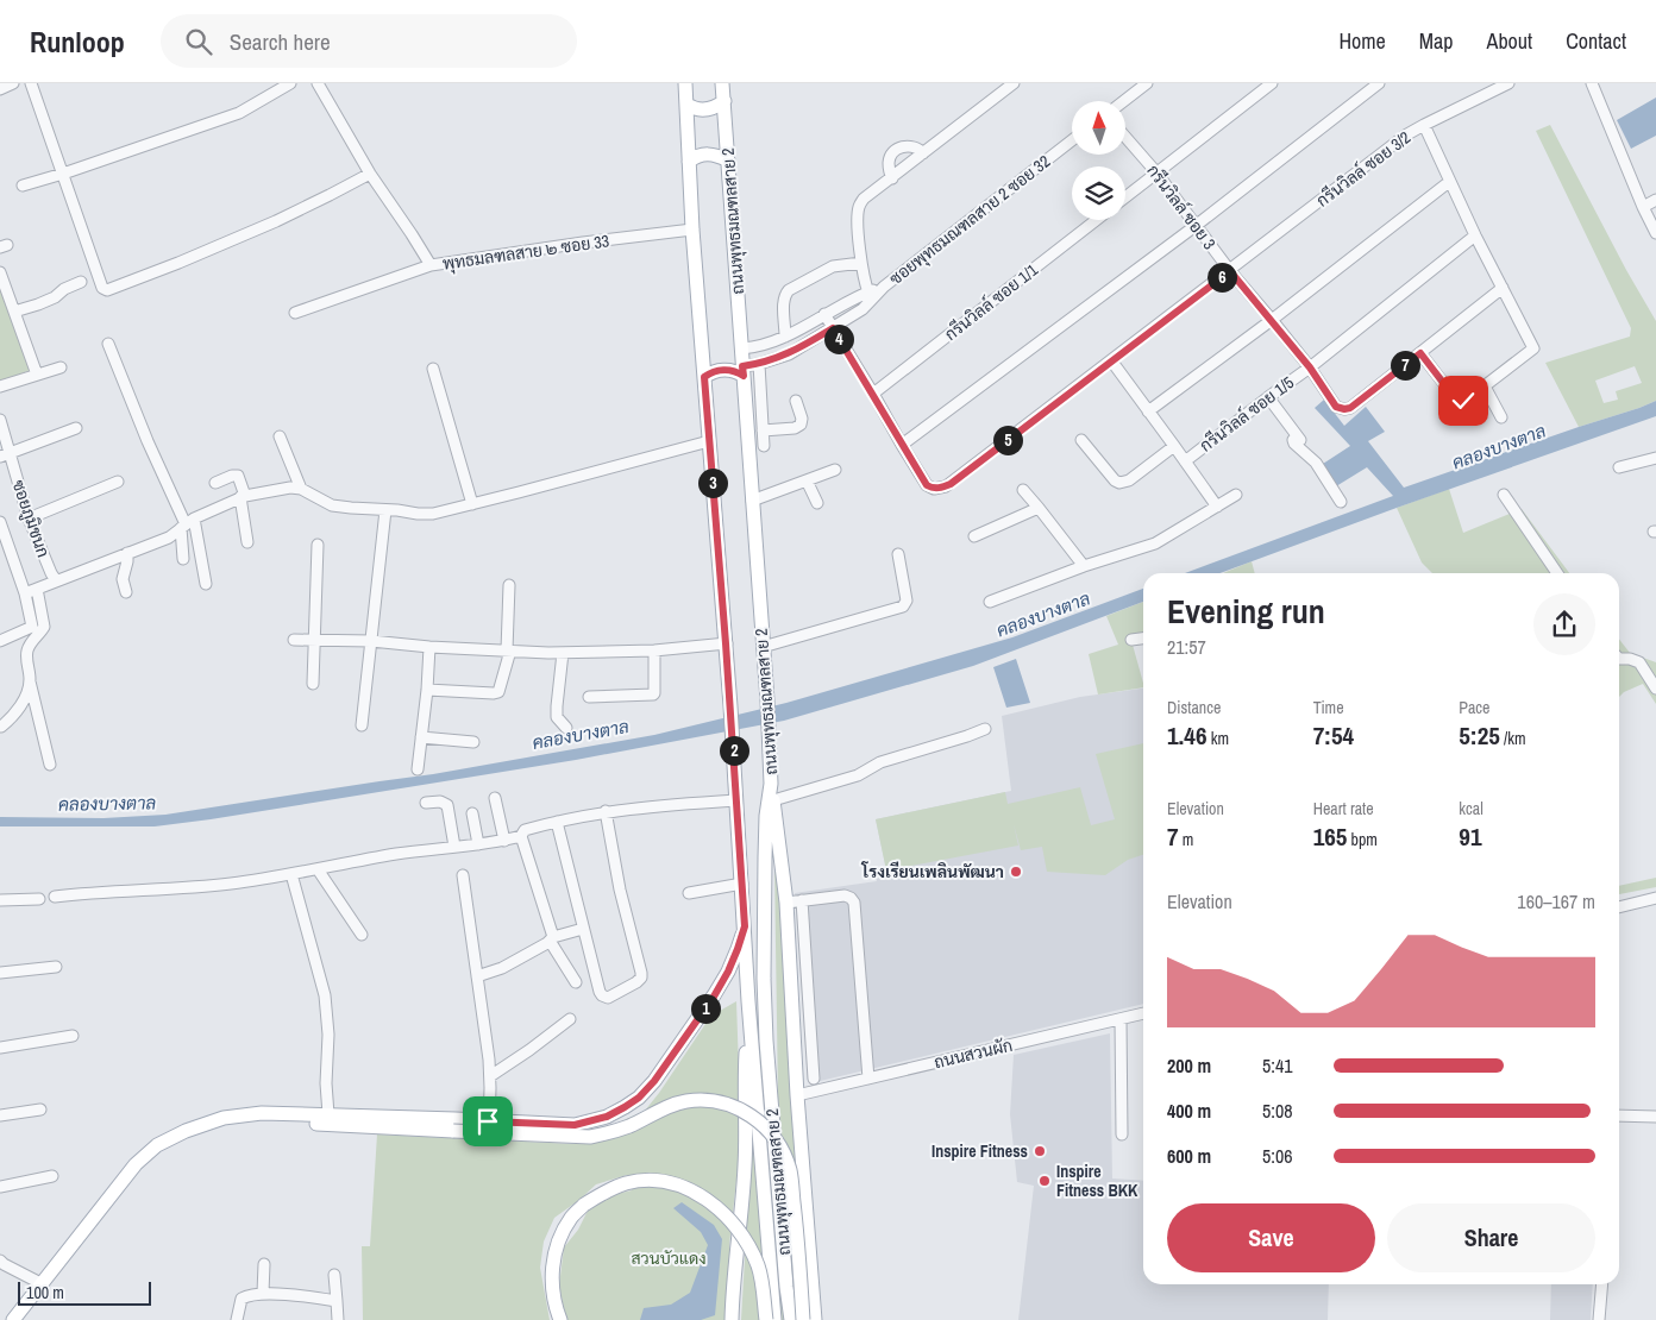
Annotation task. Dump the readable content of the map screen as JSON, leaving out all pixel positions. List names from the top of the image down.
{
  "streets": {
    "main road": ["ถนนพุทธมณฑลสาย 2"],
    "street": [
      "กรีนวิลล์ ซอย 3/2",
      "กรีนวิลล์ ซอย 3",
      "ซอยพุทธมณฑลสาย 2 ซอย 32",
      "พุทธมลฑลสาย ๒ ซอย 33",
      "กรีนวิลล์ ซอย 1/1",
      "กรีนวิลล์ ซอย 1/5",
      "ซอยภูมิชนก",
      "ถนนสวนผัก"
    ]
  },
  "crossings": [
    ["กรีนวิลล์ ซอย 3/2", "กรีนวิลล์ ซอย 3"],
    ["กรีนวิลล์ ซอย 3", "กรีนวิลล์ ซอย 1/5"],
    ["ซอยพุทธมณฑลสาย 2 ซอย 32", "ถนนพุทธมณฑลสาย 2"],
    ["ถนนพุทธมณฑลสาย 2", "พุทธมลฑลสาย ๒ ซอย 33"]
  ],
  "water": ["คลองบางตาล"],
  "parks": ["สวนบัวแดง"],
  "places": ["โรงเรียนเพลินพัฒนา", "Inspire Fitness", "Inspire Fitness BKK"],
  "scale_bar": "100 m",
  "north": "top",
  "page": {
    "header": "Runloop",
    "search": "Search here",
    "nav": [
      "Home",
      "Map",
      "About",
      "Contact"
    ],
    "pins": [
      "6",
      "4",
      "7",
      "5",
      "3",
      "2",
      "1"
    ],
    "heading": ["Evening run", "21:57"],
    "stats": [
      ["Distance", "1.46 km"],
      ["Time", "7:54"],
      ["Pace", "5:25 /km"],
      ["Elevation", "7 m"],
      ["Heart rate", "165 bpm"],
      ["kcal", "91"]
    ],
    "chart": ["Elevation", "160–167 m"],
    "list": [
      {
        "name": "200 m",
        "note": "5:41"
      },
      {
        "name": "400 m",
        "note": "5:08"
      },
      {
        "name": "600 m",
        "note": "5:06"
      }
    ],
    "buttons": ["Save", "Share"],
    "scale": "100 m"
  }
}
